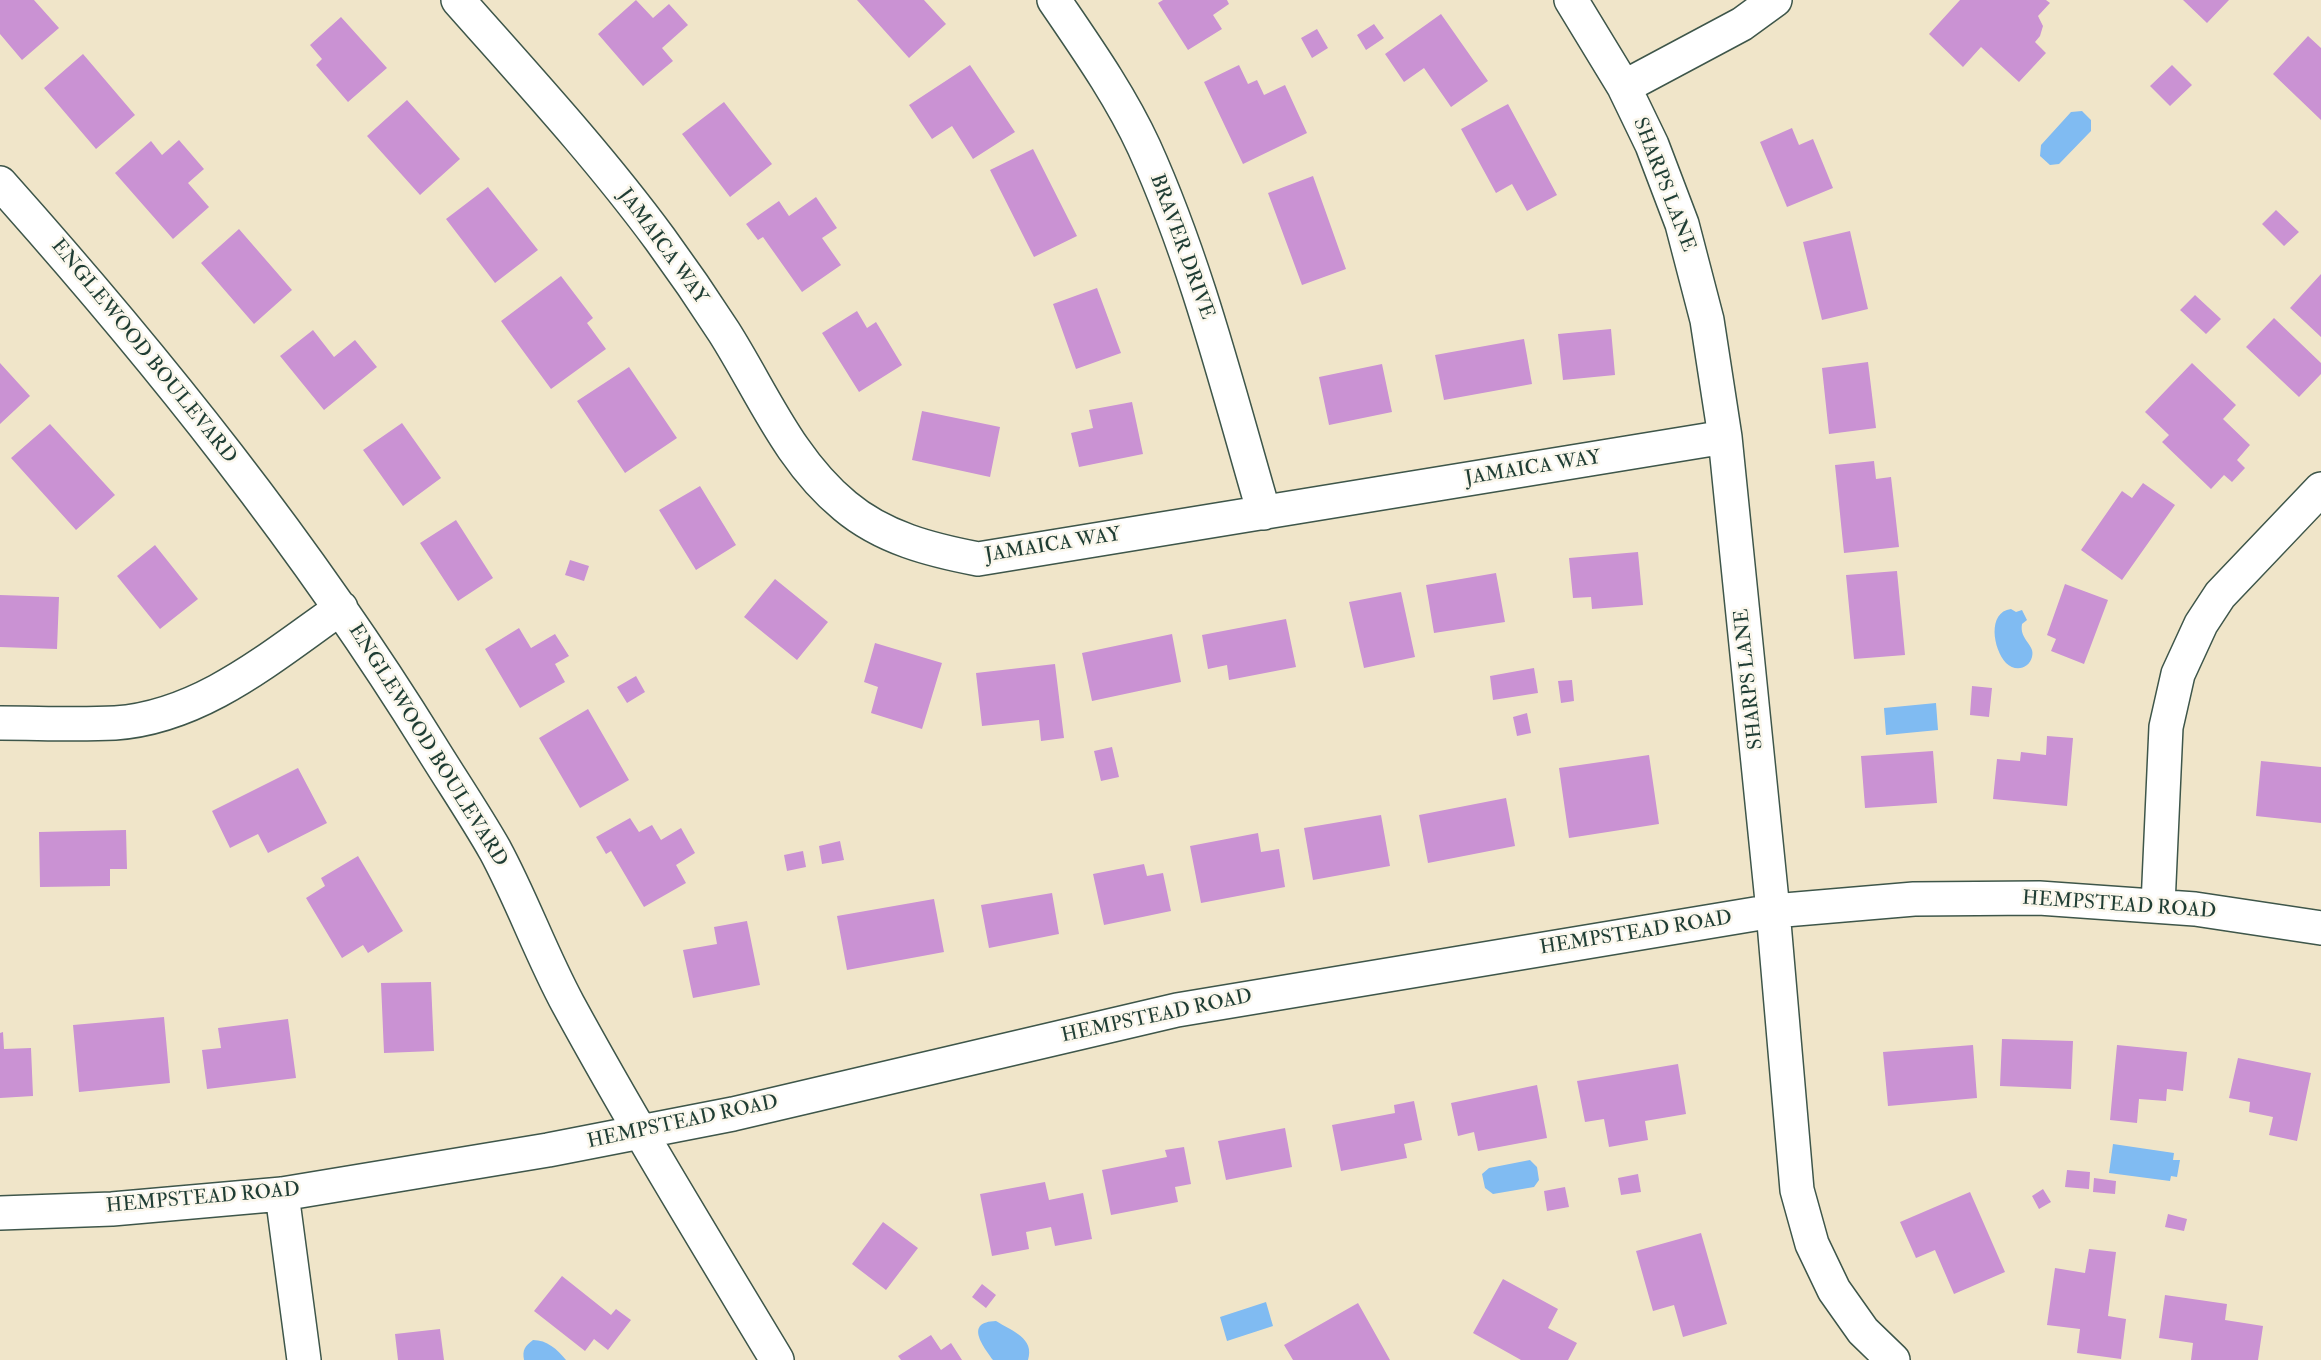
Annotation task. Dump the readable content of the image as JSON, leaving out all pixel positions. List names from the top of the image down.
{
  "streets": {
    "street": [
      "SHARPS LANE",
      "JAMAICA WAY",
      "BRAVER DRIVE",
      "ENGLEWOOD BOULEVARD",
      "HEMPSTEAD ROAD"
    ]
  },
  "crossings": [
    ["SHARPS LANE", "JAMAICA WAY"],
    ["SHARPS LANE", "HEMPSTEAD ROAD"],
    ["JAMAICA WAY", "BRAVER DRIVE"],
    ["ENGLEWOOD BOULEVARD", "HEMPSTEAD ROAD"]
  ]
}
